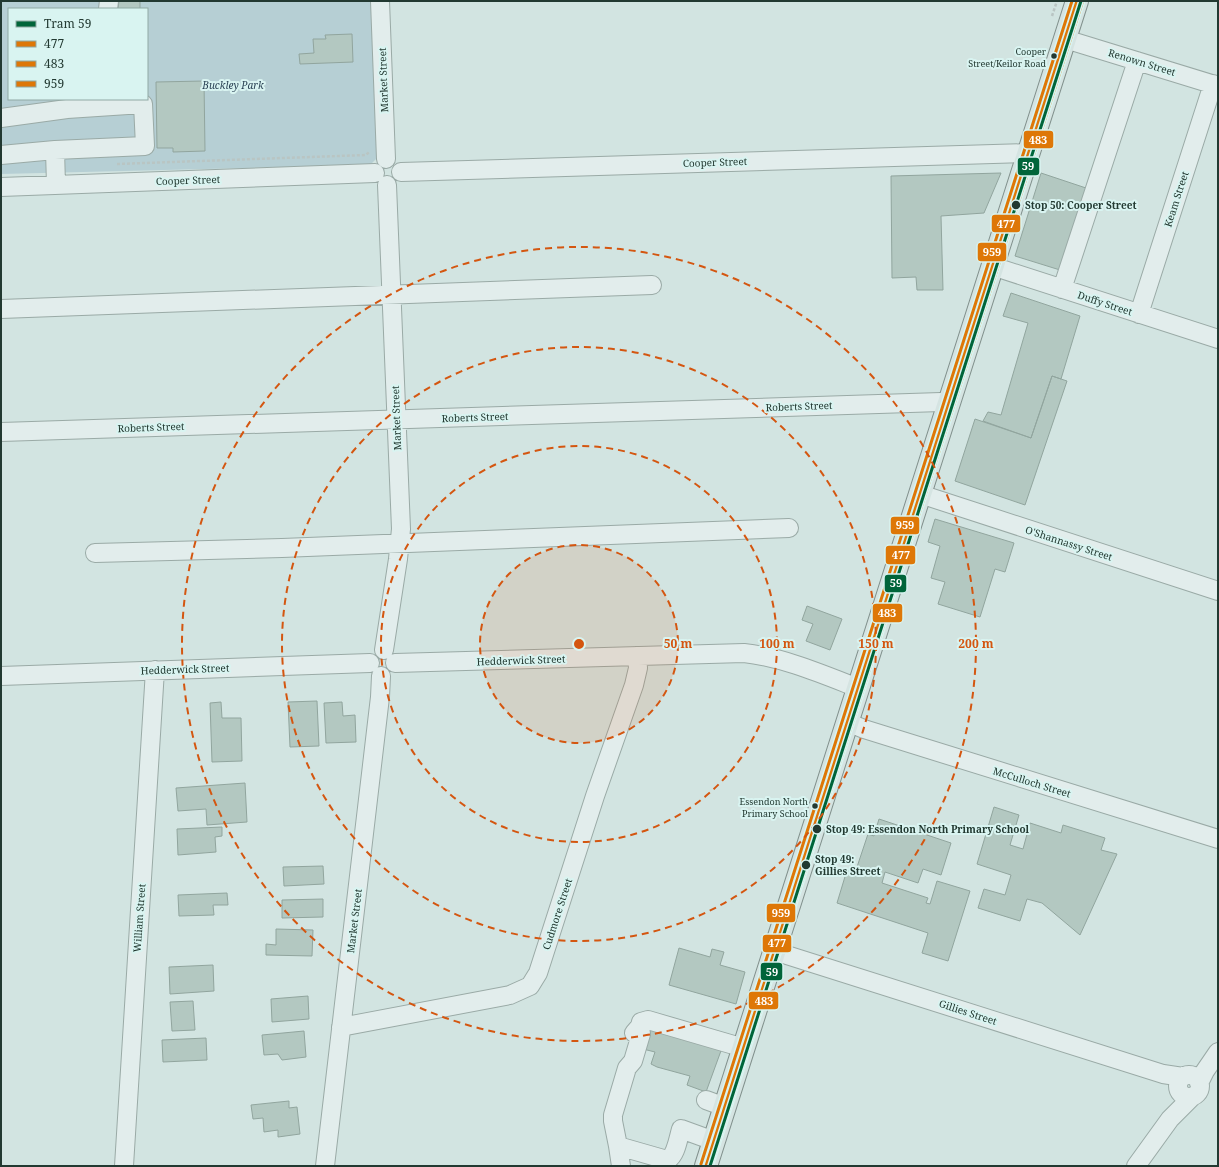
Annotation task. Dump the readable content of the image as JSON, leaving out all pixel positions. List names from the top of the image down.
{
  "streets": {
    "street": [
      "Renown Street",
      "Market Street",
      "Cooper Street",
      "Keam Street",
      "Duffy Street",
      "Roberts Street",
      "O'Shannassy Street",
      "Hedderwick Street",
      "McCulloch Street",
      "Cudmore Street",
      "William Street",
      "Gillies Street"
    ]
  },
  "crossings": [
    ["Renown Street", "Keam Street"],
    ["Market Street", "Cooper Street"],
    ["Market Street", "Roberts Street"],
    ["Market Street", "Hedderwick Street"],
    ["Market Street", "Cudmore Street"],
    ["Keam Street", "Duffy Street"],
    ["Hedderwick Street", "Cudmore Street"],
    ["Hedderwick Street", "William Street"]
  ],
  "parks": ["Buckley Park"],
  "places": [
    "Cooper Street/Keilor Road",
    "Stop 50: Cooper Street",
    "Essendon North Primary School",
    "Stop 49: Essendon North Primary School",
    "Stop 49: Gillies Street"
  ],
  "lines": [
    "tram line 59",
    "transit line 477",
    "transit line 959",
    "transit line 483"
  ],
  "legend": [
    "Tram 59",
    "477",
    "483",
    "959"
  ],
  "rings": [
    "50 m",
    "100 m",
    "150 m",
    "200 m"
  ]
}
